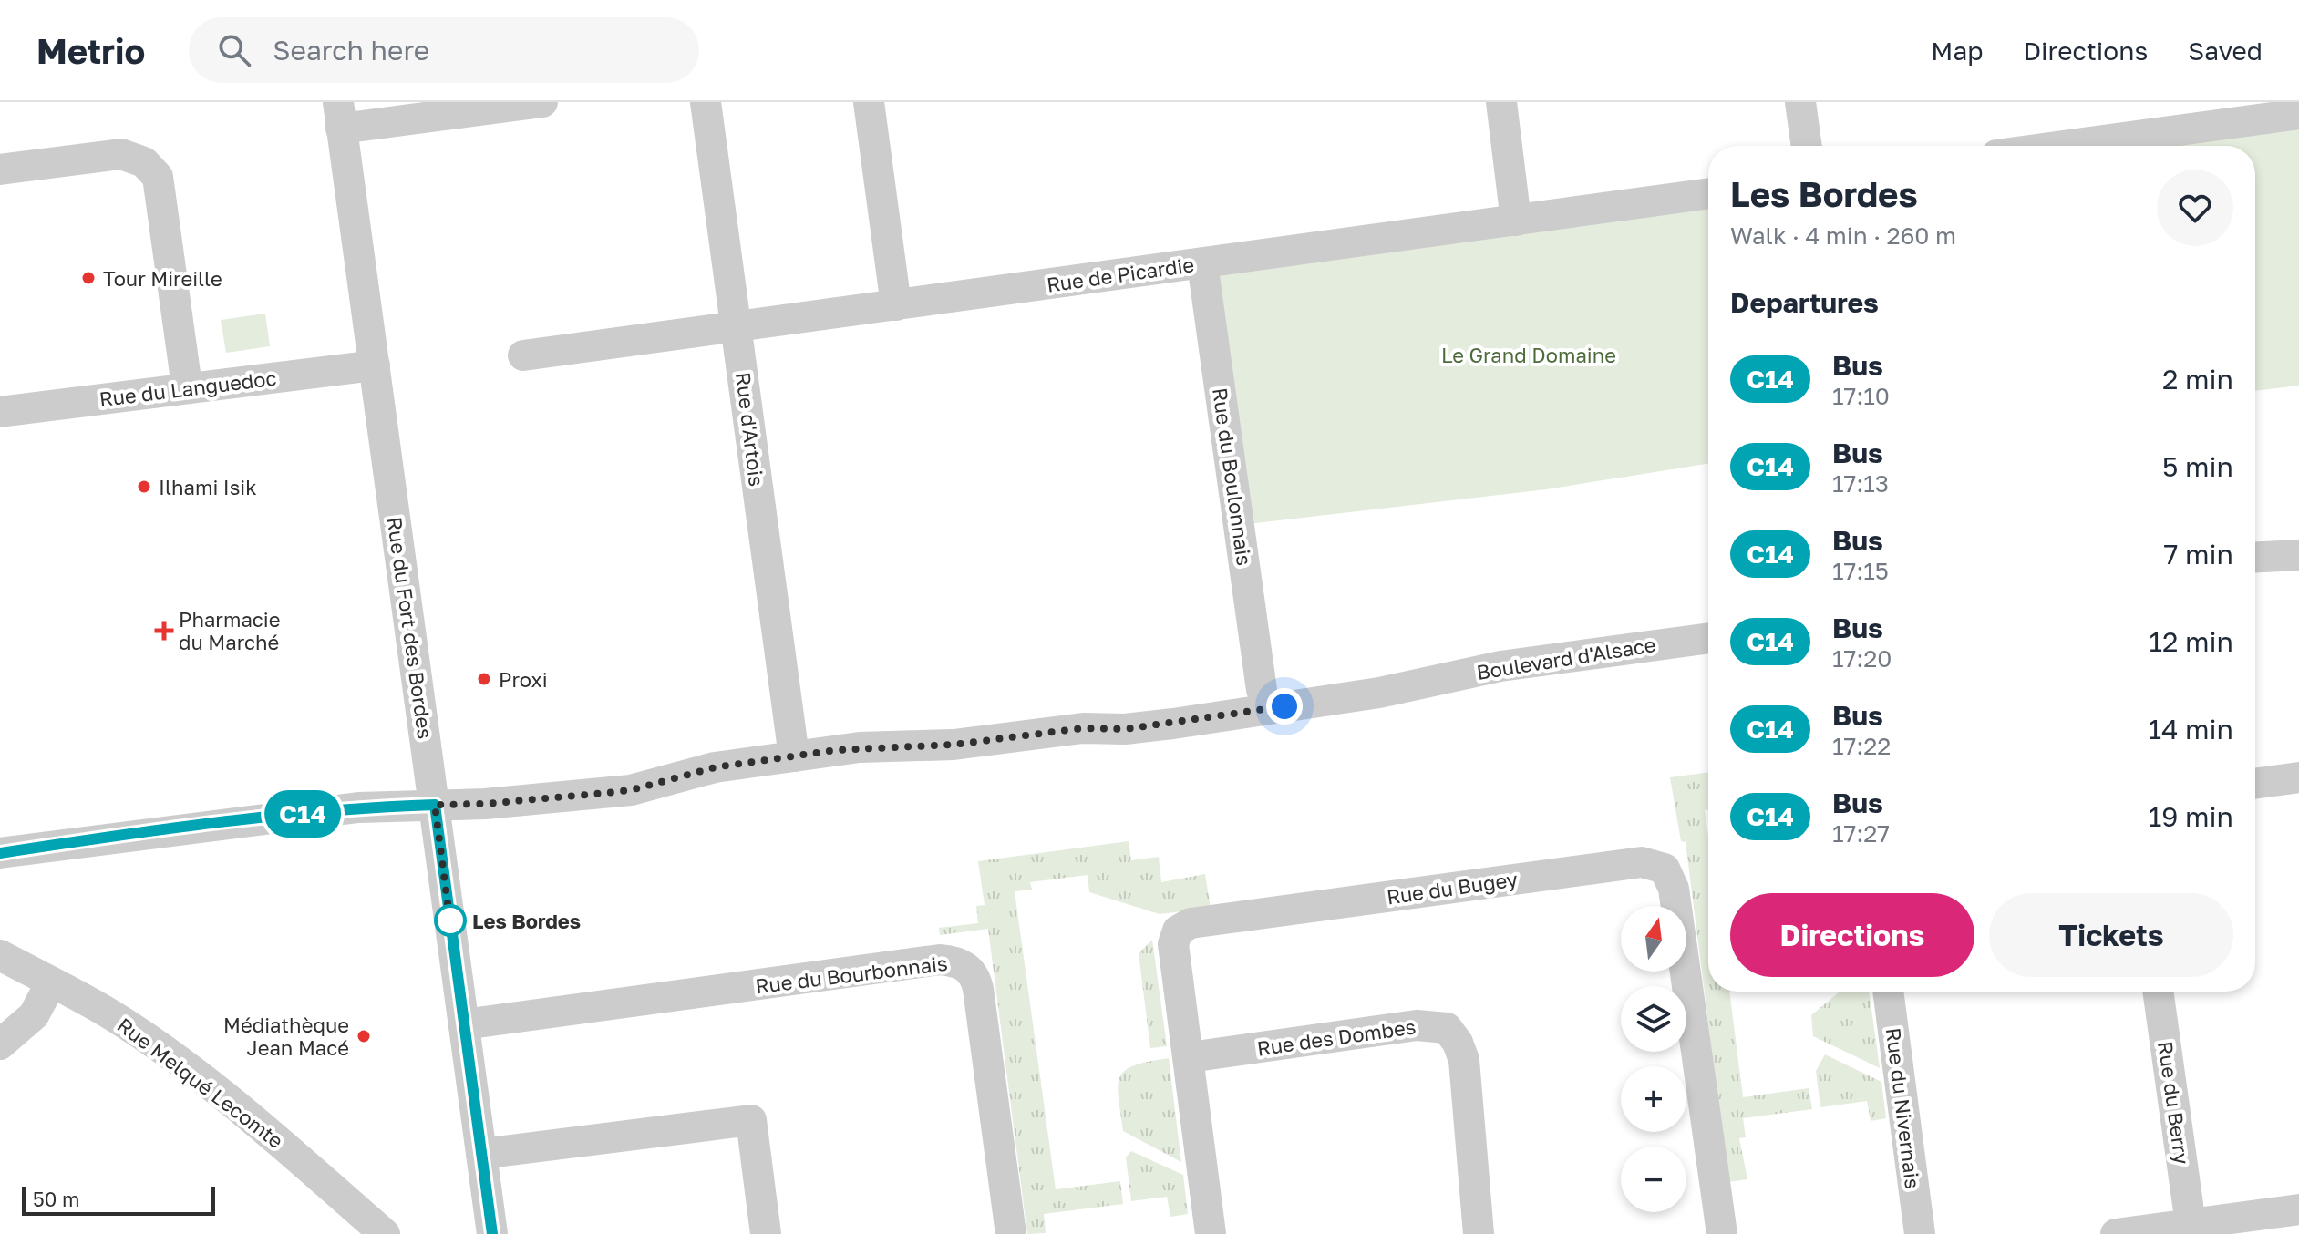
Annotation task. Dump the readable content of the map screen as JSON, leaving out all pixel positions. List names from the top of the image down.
{
  "streets": {
    "street": [
      "Rue de Picardie",
      "Rue du Languedoc",
      "Rue d'Artois",
      "Rue du Boulonnais",
      "Rue du Fort des Bordes",
      "Boulevard d'Alsace",
      "Rue du Bugey",
      "Rue du Bourbonnais",
      "Rue des Dombes",
      "Rue Melqué Lecomte",
      "Rue du Berry",
      "Rue du Nivernais"
    ]
  },
  "crossings": [
    ["Rue de Picardie", "Rue d'Artois"],
    ["Rue de Picardie", "Rue du Boulonnais"],
    ["Rue du Languedoc", "Rue du Fort des Bordes"],
    ["Rue d'Artois", "Boulevard d'Alsace"],
    ["Rue du Boulonnais", "Boulevard d'Alsace"],
    ["Rue du Fort des Bordes", "Boulevard d'Alsace"],
    ["Rue du Fort des Bordes", "Rue du Bourbonnais"],
    ["Rue du Bugey", "Rue des Dombes"]
  ],
  "parks": ["Le Grand Domaine"],
  "places": {
    "other": [
      "Tour Mireille",
      "Ilhami Isik",
      "Proxi",
      "Les Bordes",
      "Médiathèque Jean Macé"
    ],
    "health": ["Pharmacie du Marché"]
  },
  "lines": ["bus line C14"],
  "scale_bar": "50 m",
  "north": "top",
  "page": {
    "header": "Metrio",
    "search": "Search here",
    "nav": ["Map", "Directions", "Saved"],
    "on_map": "C14",
    "heading": [
      ["Les Bordes", "Walk · 4 min · 260 m"],
      "Departures"
    ],
    "list": [
      {
        "mark": "C14",
        "name": "Bus",
        "note": "17:10",
        "value": "2 min"
      },
      {
        "mark": "C14",
        "name": "Bus",
        "note": "17:13",
        "value": "5 min"
      },
      {
        "mark": "C14",
        "name": "Bus",
        "note": "17:15",
        "value": "7 min"
      },
      {
        "mark": "C14",
        "name": "Bus",
        "note": "17:20",
        "value": "12 min"
      },
      {
        "mark": "C14",
        "name": "Bus",
        "note": "17:22",
        "value": "14 min"
      },
      {
        "mark": "C14",
        "name": "Bus",
        "note": "17:27",
        "value": "19 min"
      }
    ],
    "buttons": ["Directions", "Tickets"],
    "map_buttons": ["+", "−"],
    "scale": "50 m"
  }
}
